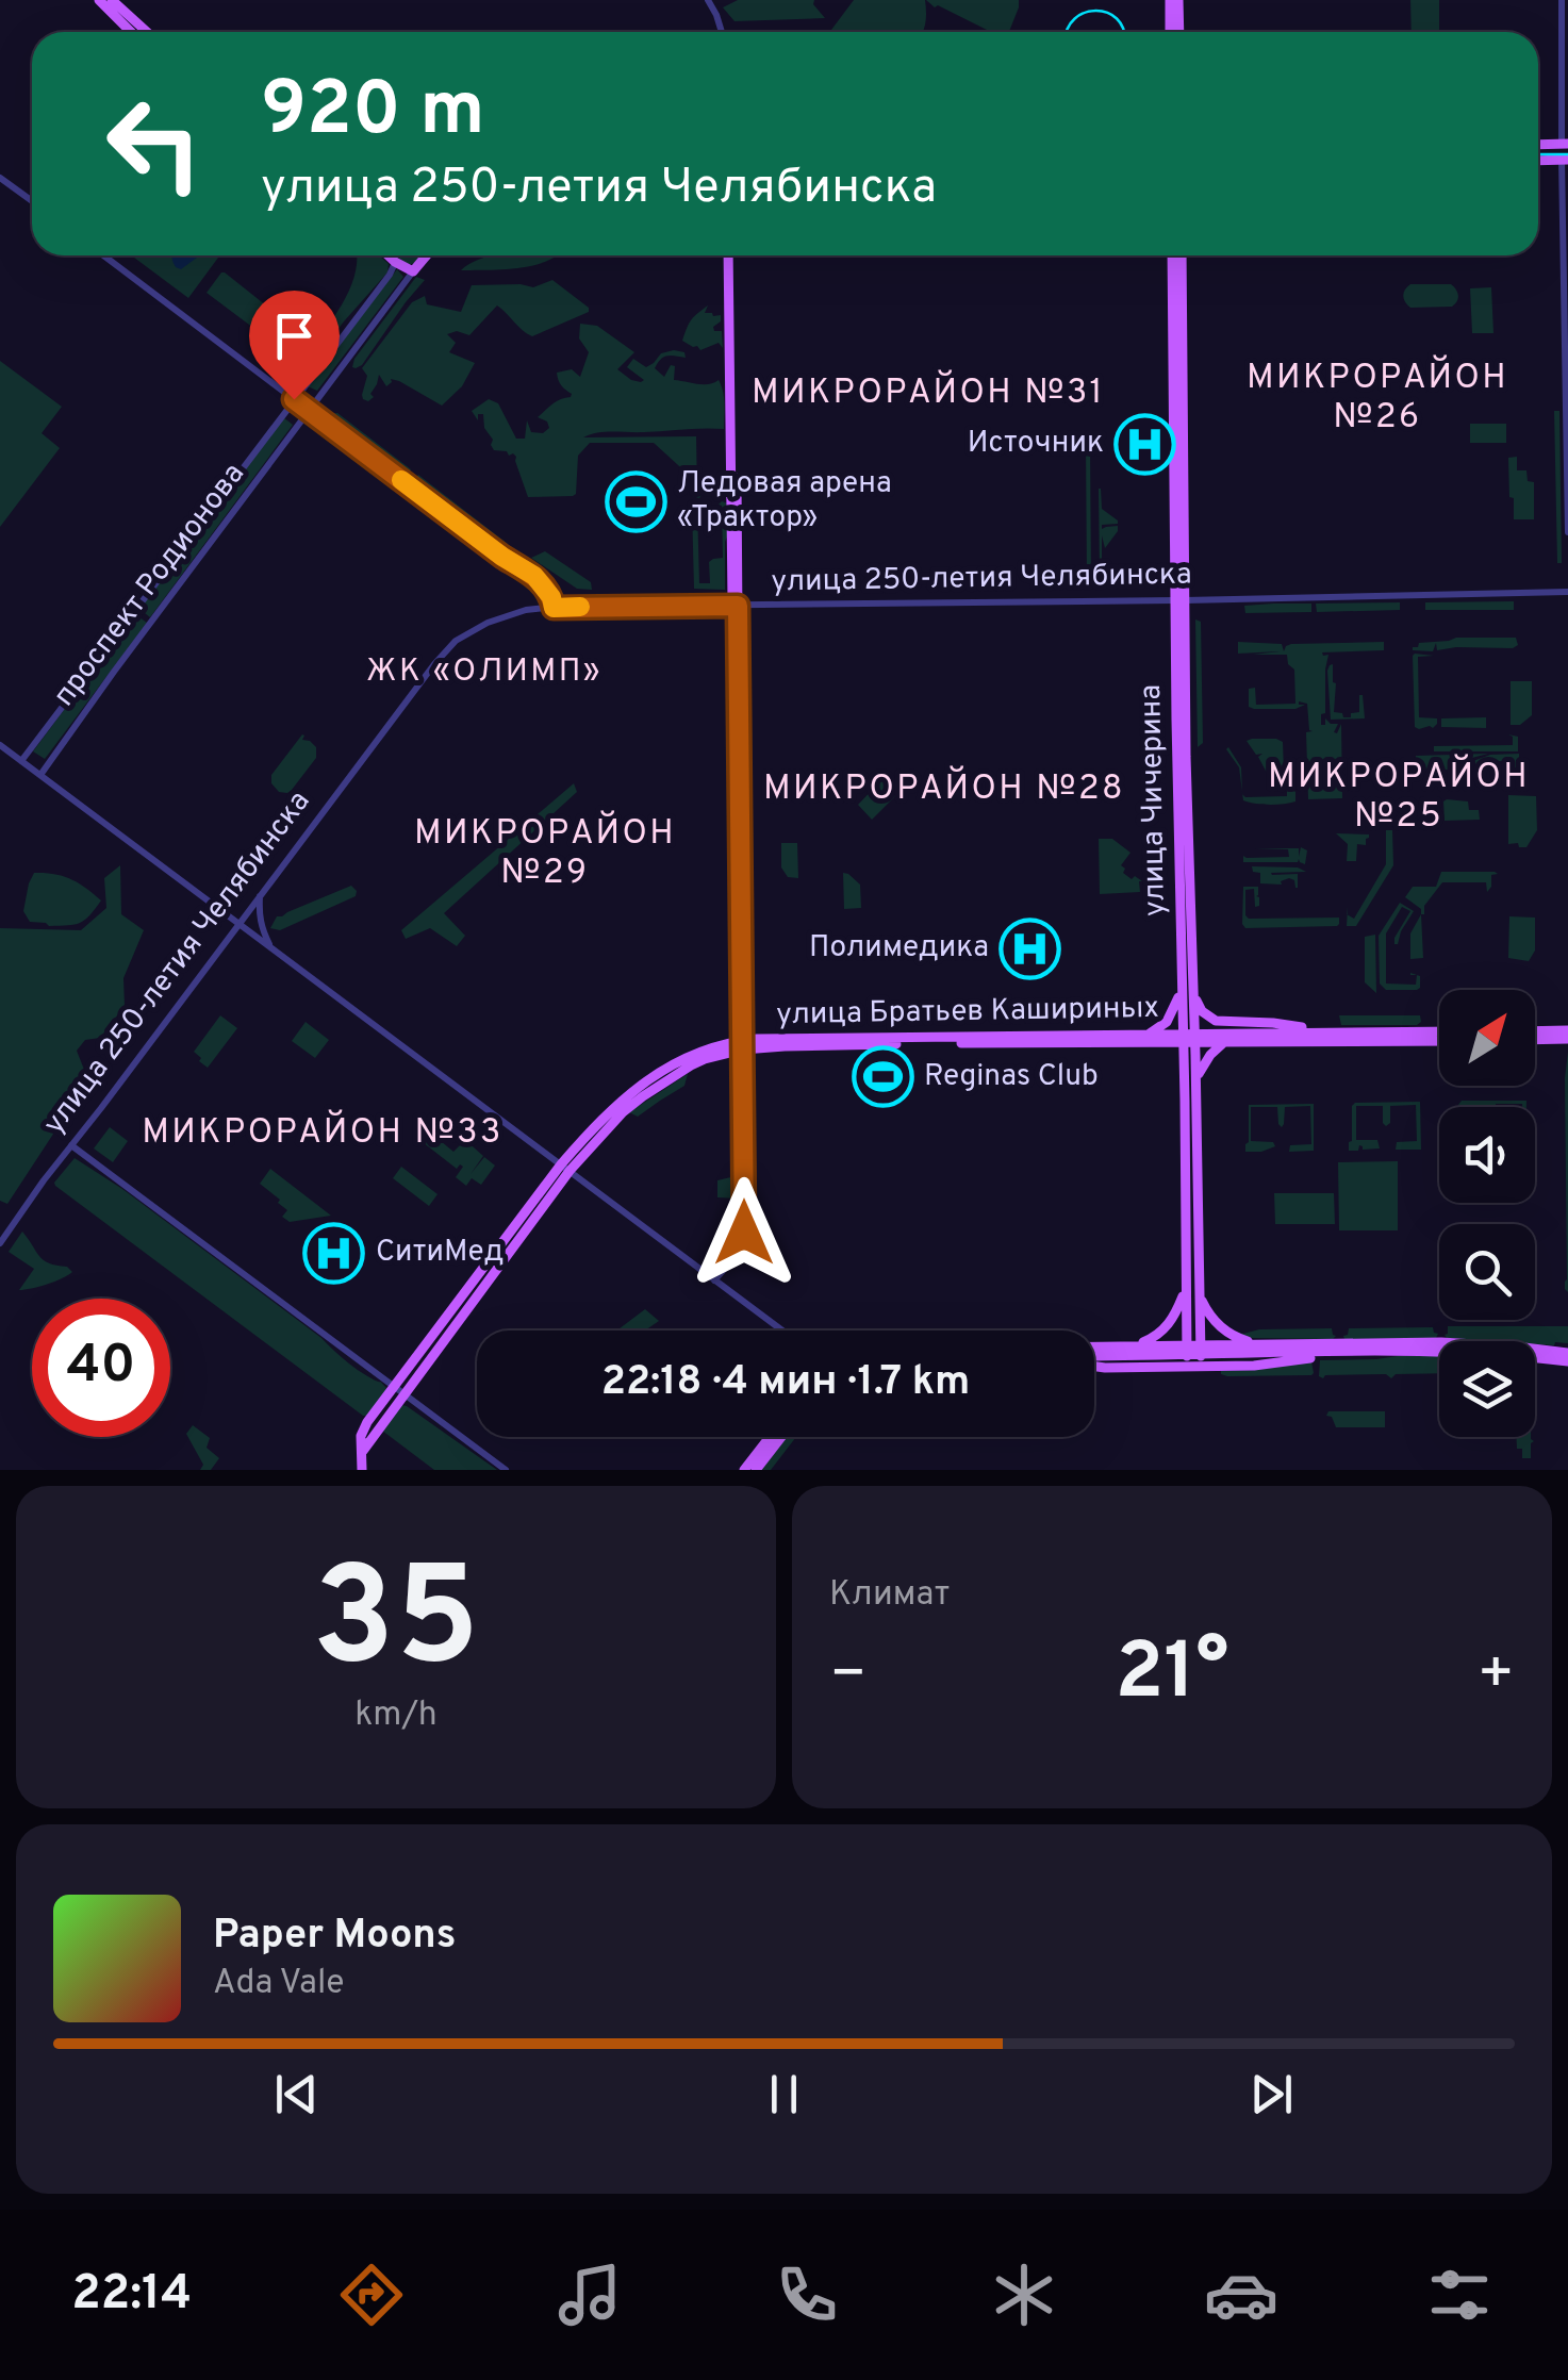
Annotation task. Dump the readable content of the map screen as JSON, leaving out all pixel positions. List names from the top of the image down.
{
  "streets": {
    "main road": ["улица Чичерина", "улица Братьев Кашириных"],
    "street": ["улица 250-летия Челябинска", "проспект Родионова"]
  },
  "crossings": [
    ["улица 250-летия Челябинска", "улица Чичерина"],
    ["улица Чичерина", "улица Братьев Кашириных"]
  ],
  "districts": [
    "МИКРОРАЙОН №26",
    "МИКРОРАЙОН №31",
    "ЖК «ОЛИМП»",
    "МИКРОРАЙОН №25",
    "МИКРОРАЙОН №28",
    "МИКРОРАЙОН №29",
    "МИКРОРАЙОН №33"
  ],
  "places": {
    "hospital": ["Источник", "Полимедика", "СитиМед"],
    "sports": ["Ледовая арена «Трактор»", "Reginas Club"]
  },
  "north": "top right",
  "page": {
    "turn": ["920 m", "улица 250-летия Челябинска"],
    "limit": "40",
    "trip": "22:18 · 4 мин · 1.7 km",
    "tile": [
      ["35", "km/h"],
      "Климат"
    ],
    "heat": ["−", "21°", "+"],
    "song": ["Paper Moons", "Ada Vale"],
    "tabs": "22:14"
  }
}
